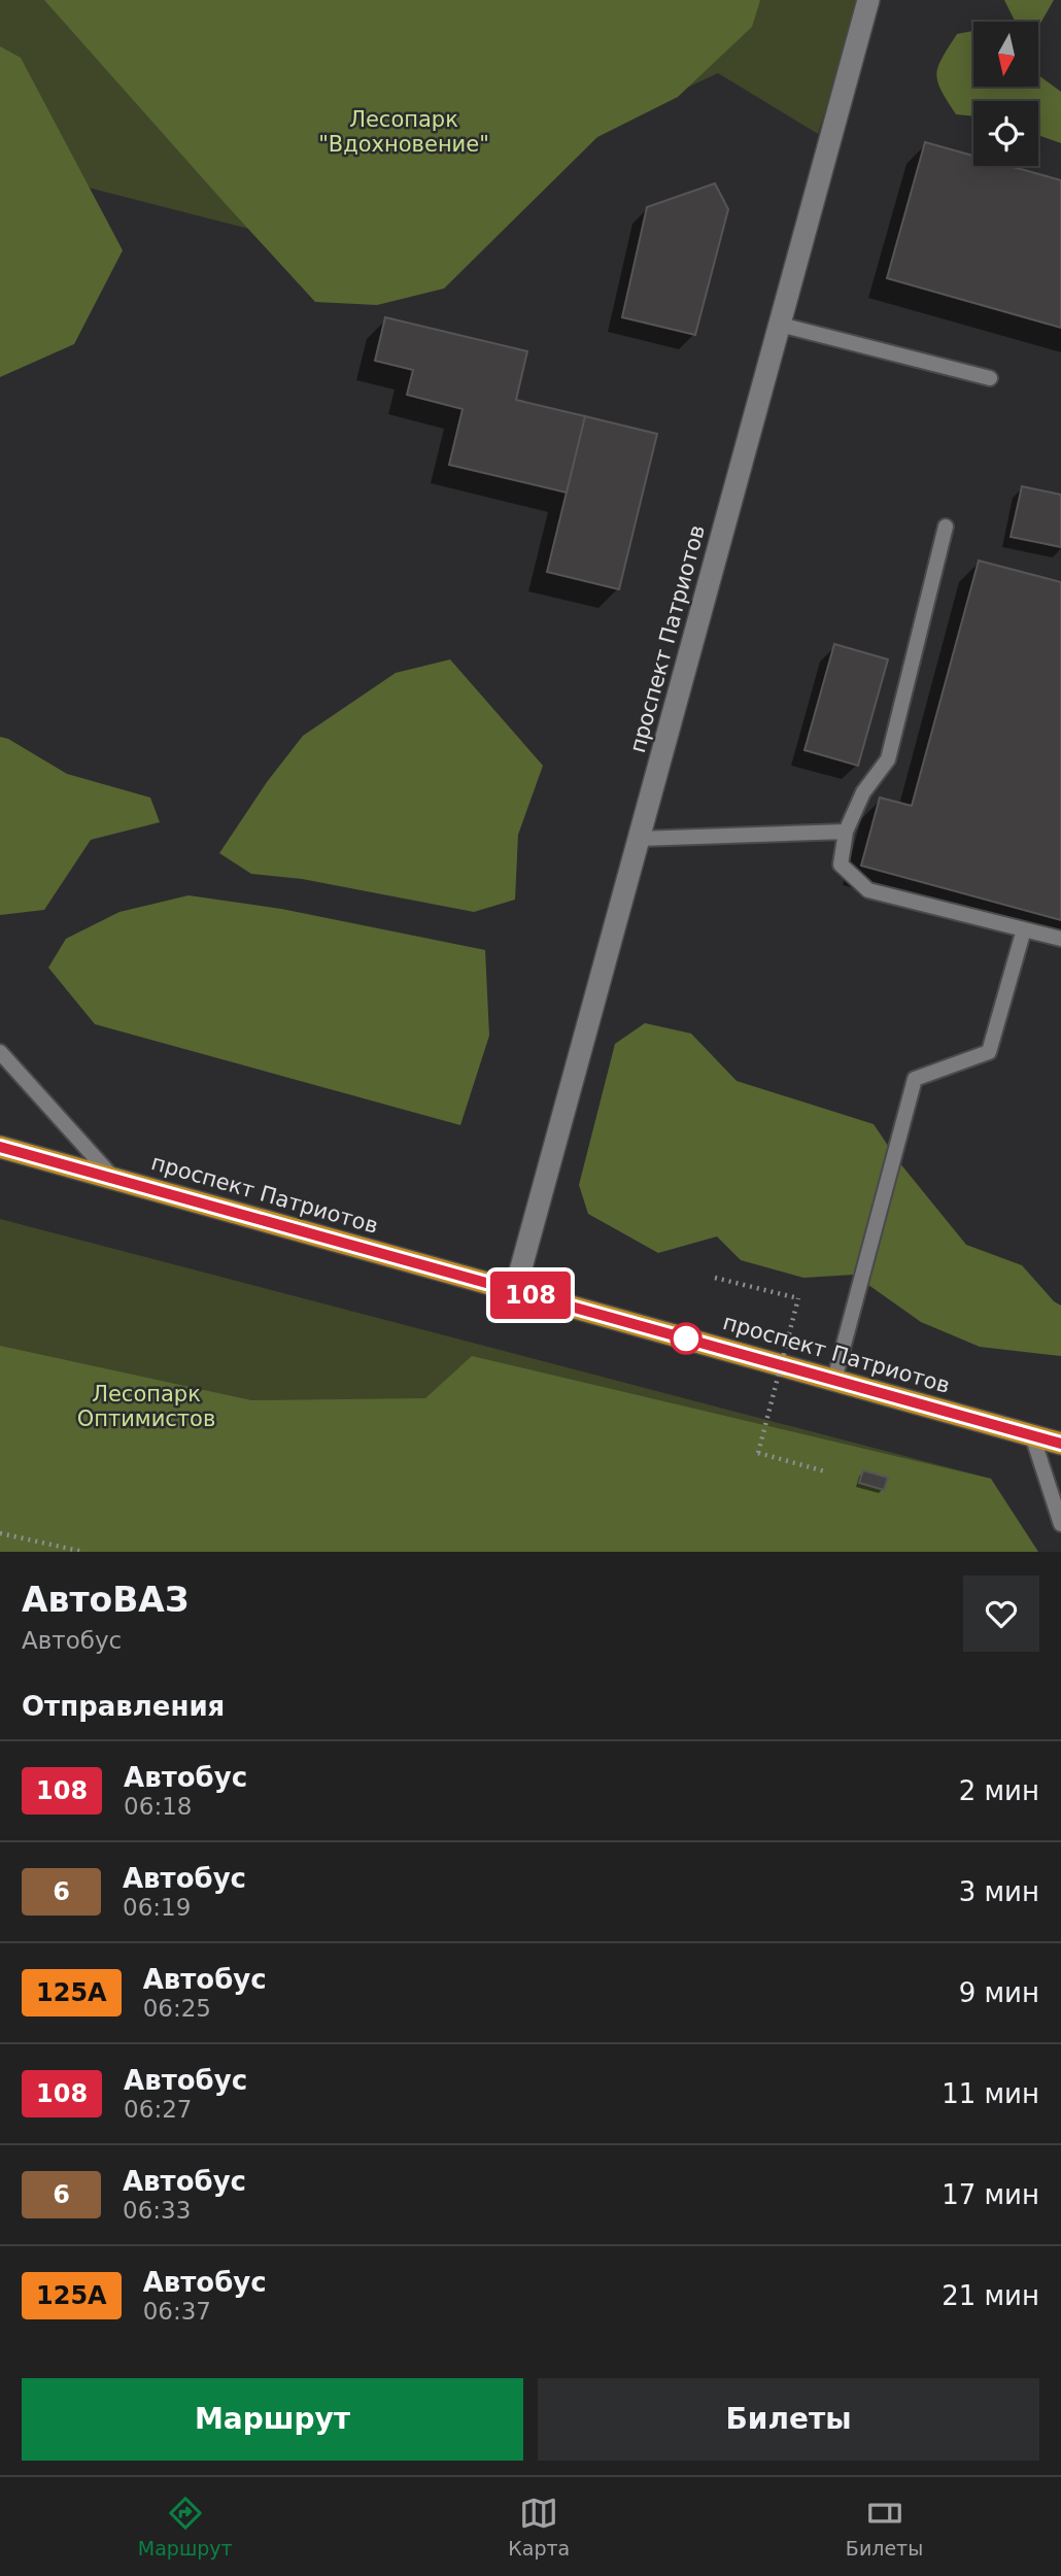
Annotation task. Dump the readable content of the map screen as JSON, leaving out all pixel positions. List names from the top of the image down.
{
  "streets": {
    "highway": ["проспект Патриотов"]
  },
  "parks": ["Лесопарк \"Вдохновение\"", "Лесопарк Оптимистов"],
  "lines": ["bus line 108"],
  "north": "bottom",
  "page": {
    "on_map": "108",
    "heading": [
      ["АвтоВАЗ", "Автобус"],
      "Отправления"
    ],
    "list": [
      {
        "mark": "108",
        "name": "Автобус",
        "note": "06:18",
        "value": "2 мин"
      },
      {
        "mark": "6",
        "name": "Автобус",
        "note": "06:19",
        "value": "3 мин"
      },
      {
        "mark": "125А",
        "name": "Автобус",
        "note": "06:25",
        "value": "9 мин"
      },
      {
        "mark": "108",
        "name": "Автобус",
        "note": "06:27",
        "value": "11 мин"
      },
      {
        "mark": "6",
        "name": "Автобус",
        "note": "06:33",
        "value": "17 мин"
      },
      {
        "mark": "125А",
        "name": "Автобус",
        "note": "06:37",
        "value": "21 мин"
      }
    ],
    "buttons": ["Маршрут", "Билеты"],
    "tabs": ["Маршрут", "Карта", "Билеты"]
  }
}
